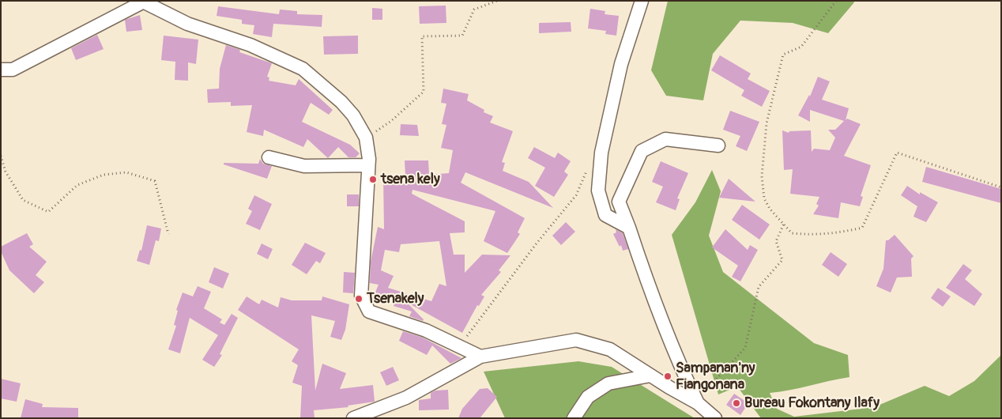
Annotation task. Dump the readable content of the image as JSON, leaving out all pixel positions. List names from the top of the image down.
{
  "places": [
    "tsena kely",
    "Tsenakely",
    "Sampanan'ny Fiangonana",
    "Bureau Fokontany Ilafy"
  ]
}
